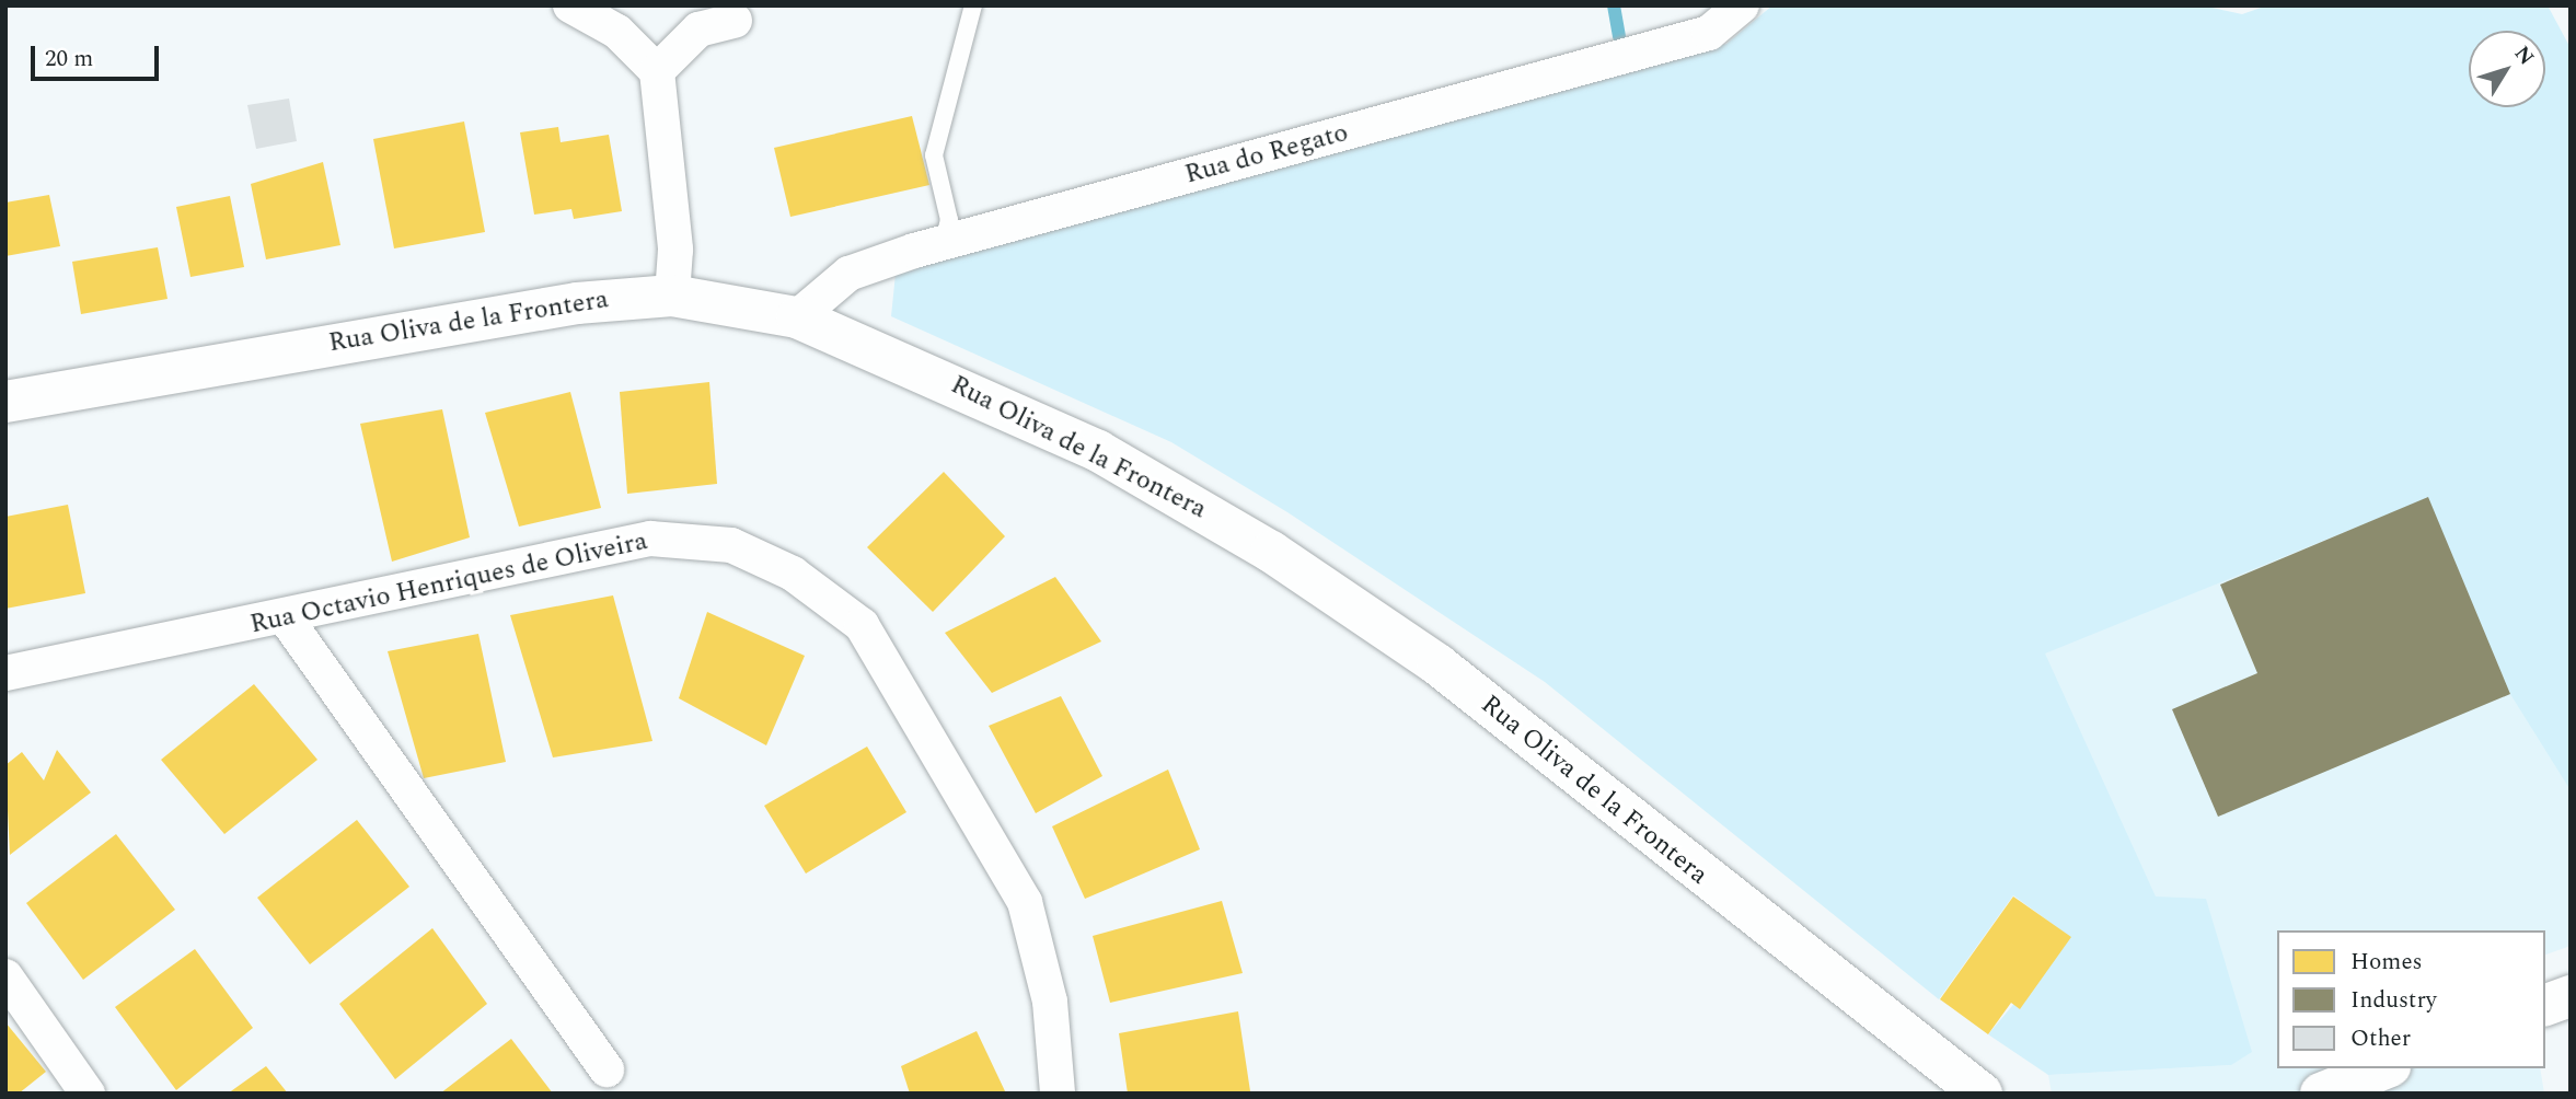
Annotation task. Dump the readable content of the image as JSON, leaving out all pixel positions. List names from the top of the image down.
{
  "streets": {
    "main road": ["Rua Oliva de la Frontera"],
    "street": ["Rua do Regato", "Rua Octavio Henriques de Oliveira"]
  },
  "crossings": [
    ["Rua do Regato", "Rua Oliva de la Frontera"]
  ],
  "legend": ["Homes", "Industry", "Other"],
  "scale_bar": "20 m",
  "north": "top right"
}
